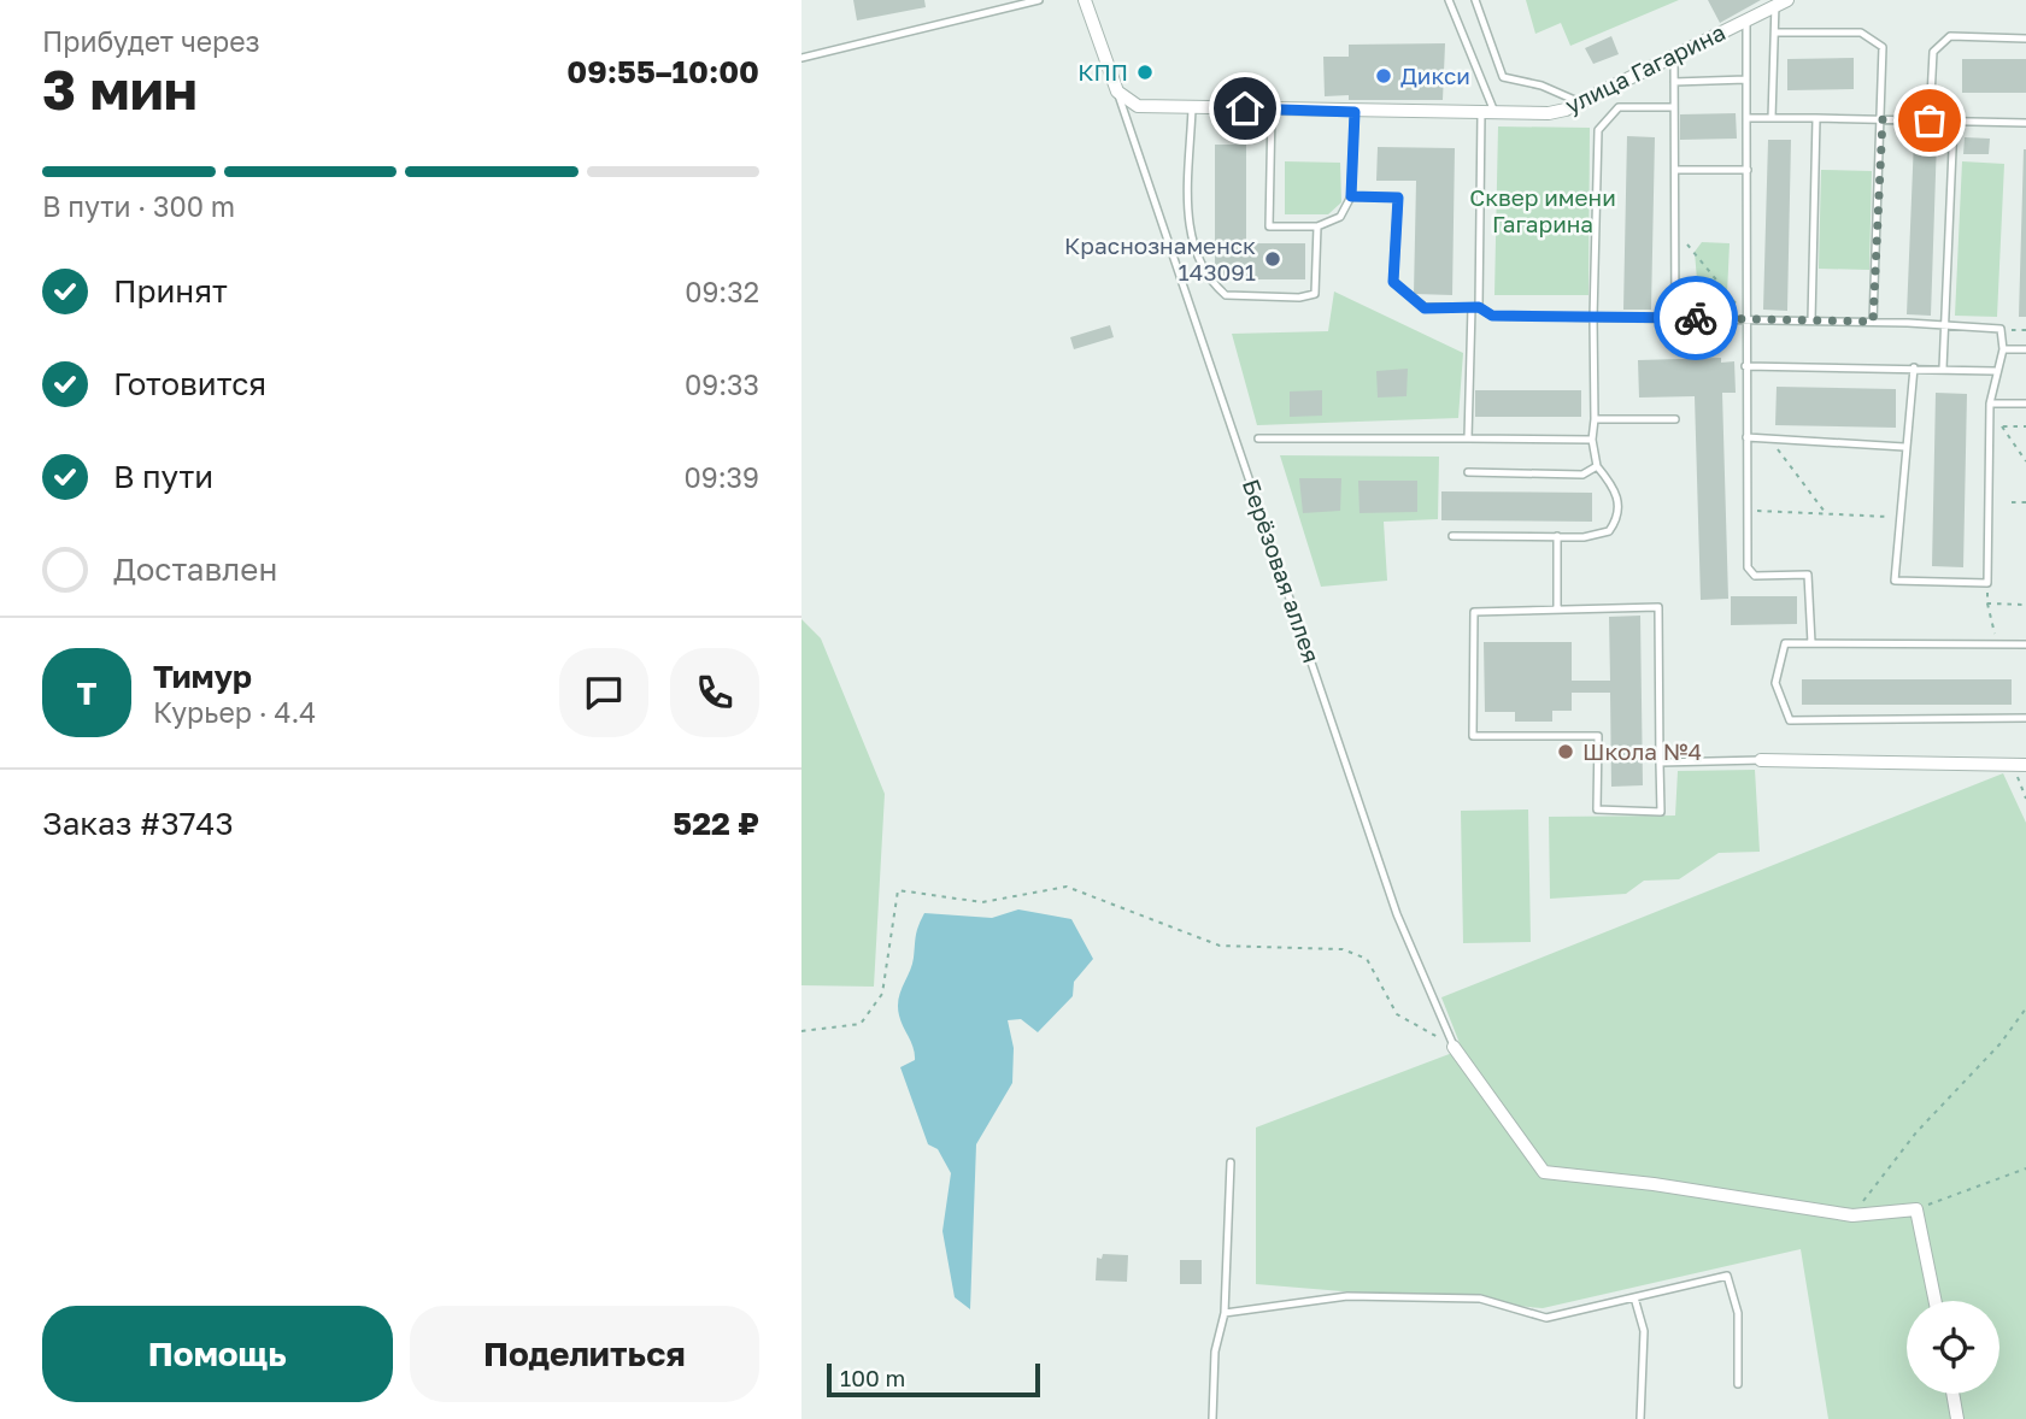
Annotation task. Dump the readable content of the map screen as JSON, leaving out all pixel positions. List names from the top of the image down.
{
  "streets": {
    "street": ["улица Гагарина"],
    "lane": ["Берёзовая аллея"]
  },
  "crossings": [
    ["улица Гагарина", "Берёзовая аллея"]
  ],
  "parks": ["Сквер имени Гагарина"],
  "places": [
    "КПП",
    "Дикси",
    "Краснознаменск 143091",
    "Школа №4"
  ],
  "scale_bar": "100 m",
  "page": {
    "heading": ["3 мин", "Прибудет через", "09:55–10:00"],
    "panel": [
      "Тимур",
      "Курьер · 4.4",
      "Заказ #3743",
      "522 ₽"
    ],
    "bar": "В пути · 300 m",
    "list": [
      ["Принят", "09:32"],
      ["Готовится", "09:33"],
      ["В пути", "09:39"],
      "Доставлен"
    ],
    "round": "Т",
    "buttons": ["Помощь", "Поделиться"],
    "scale": "100 m"
  }
}
